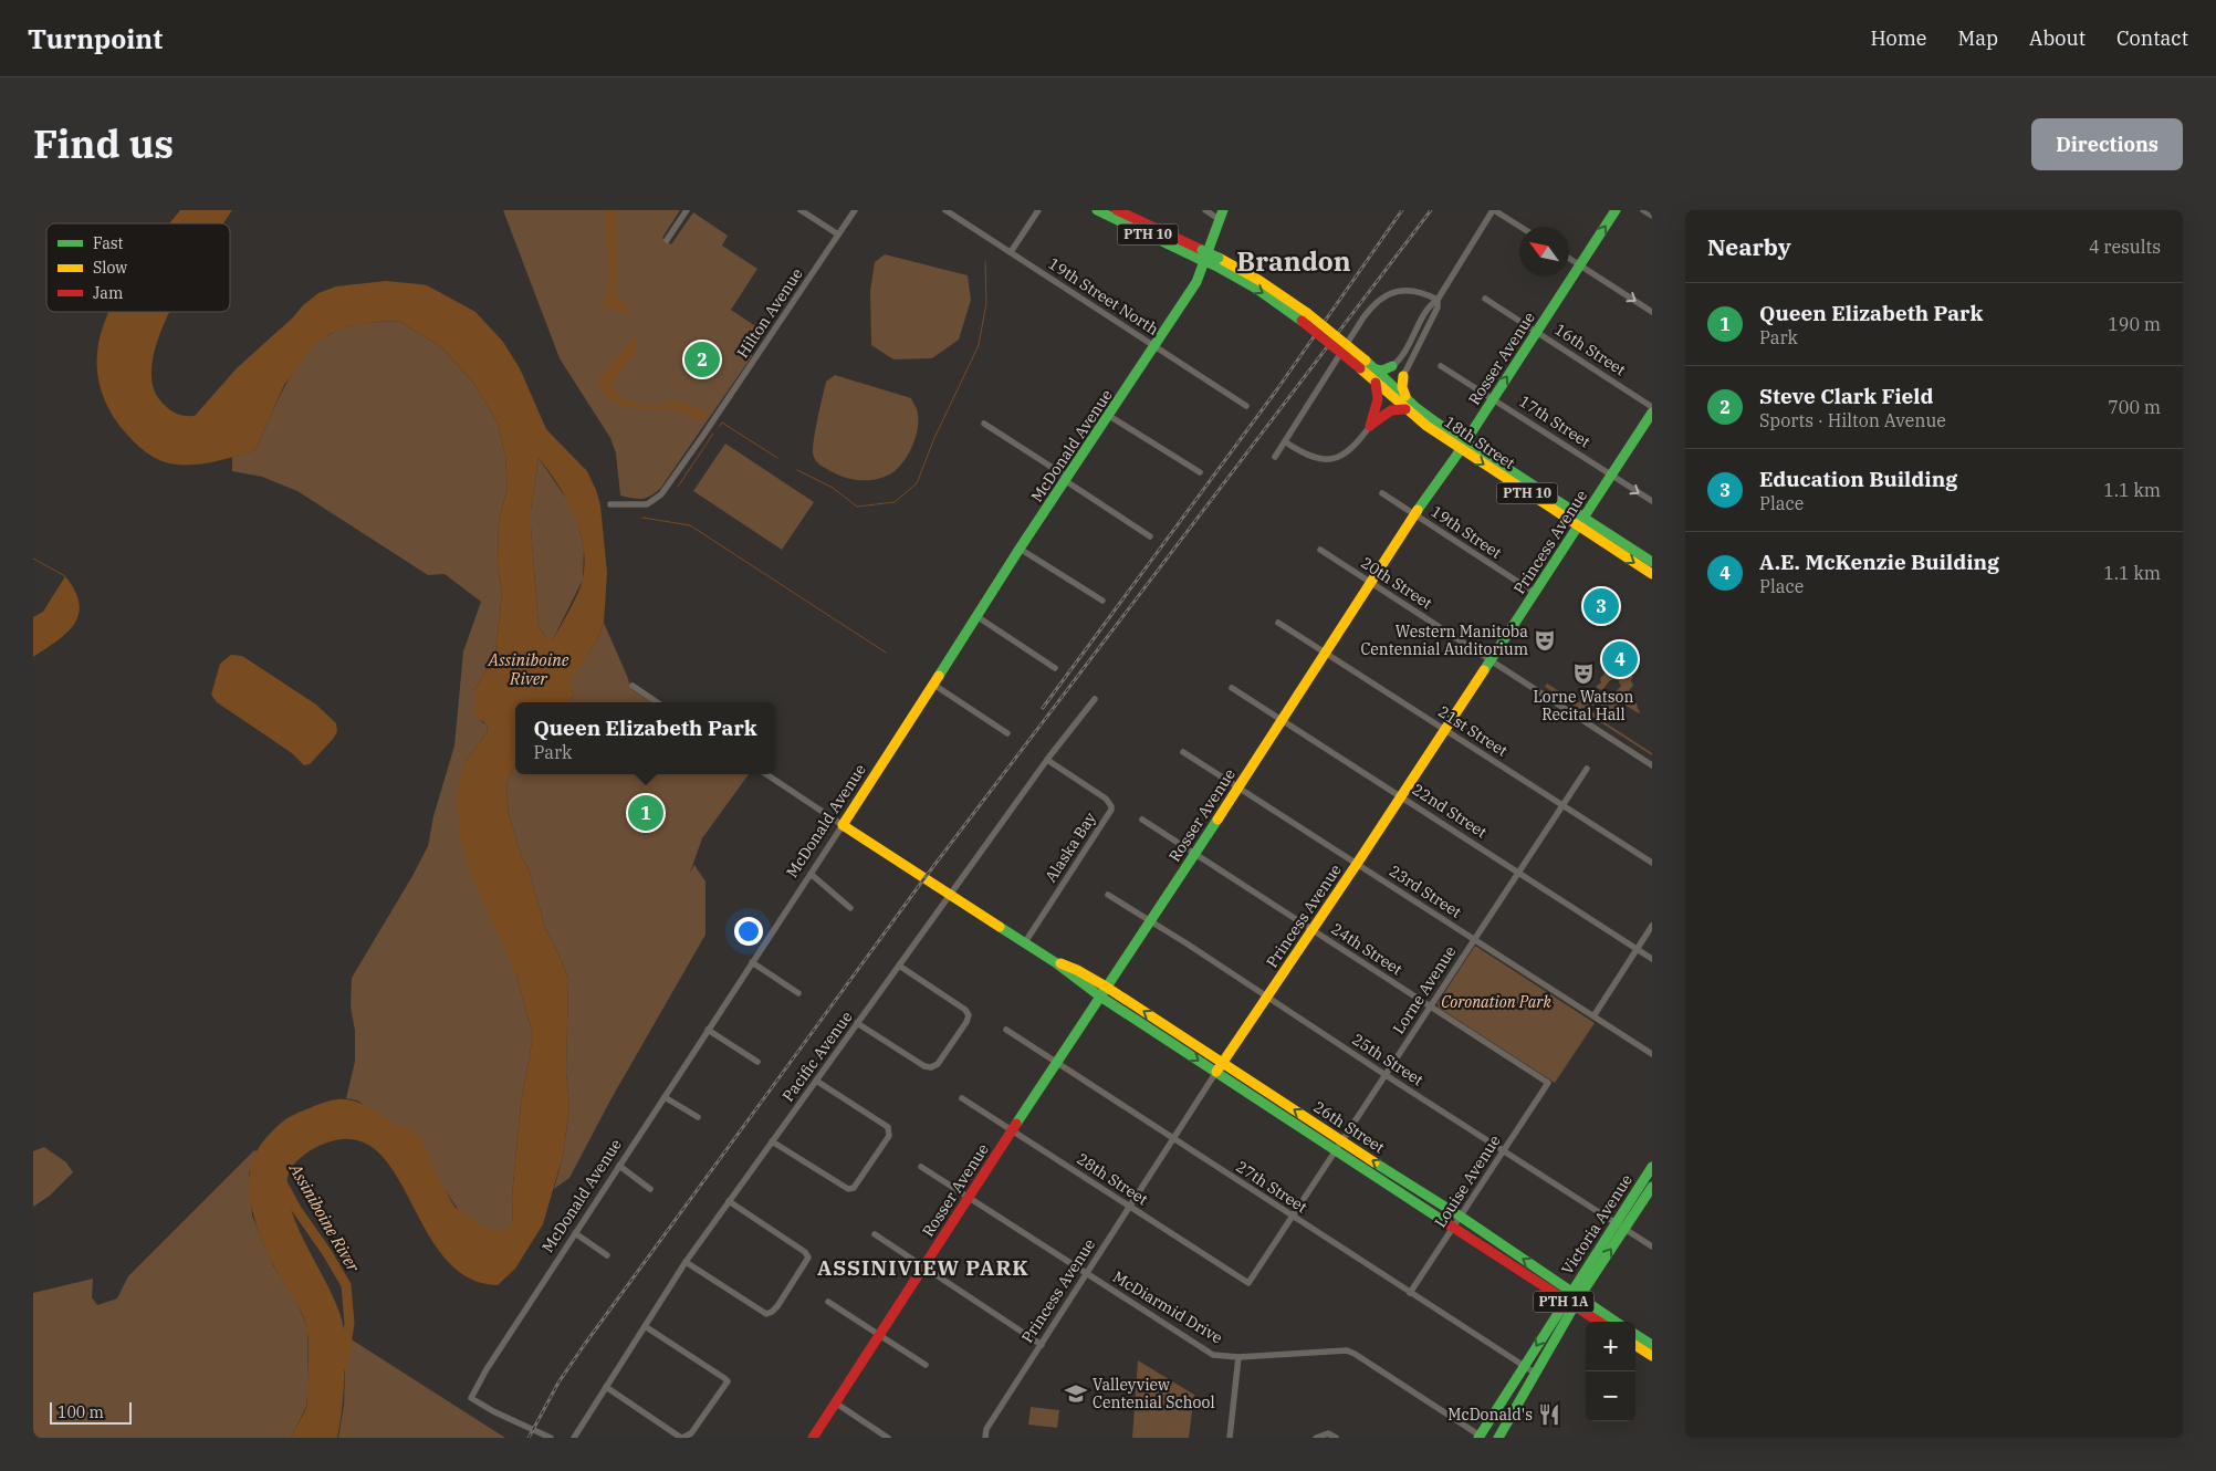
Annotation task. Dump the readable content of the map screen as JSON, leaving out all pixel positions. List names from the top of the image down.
{
  "streets": {
    "street": [
      "PTH 10",
      "19th Street North",
      "Hilton Avenue",
      "16th Street",
      "Rosser Avenue",
      "17th Street",
      "18th Street",
      "McDonald Avenue",
      "19th Street",
      "Princess Avenue",
      "20th Street",
      "21st Street",
      "22nd Street",
      "Alaska Bay",
      "23rd Street",
      "24th Street",
      "Lorne Avenue",
      "Pacific Avenue",
      "25th Street",
      "26th Street",
      "28th Street",
      "Louise Avenue",
      "27th Street",
      "Victoria Avenue",
      "PTH 1A",
      "McDiarmid Drive"
    ]
  },
  "crossings": [
    ["PTH 10", "18th Street"],
    ["PTH 10", "McDonald Avenue"],
    ["19th Street North", "McDonald Avenue"],
    ["16th Street", "Rosser Avenue"],
    ["Rosser Avenue", "17th Street"],
    ["Rosser Avenue", "18th Street"],
    ["Rosser Avenue", "19th Street"],
    ["Rosser Avenue", "20th Street"],
    ["Rosser Avenue", "21st Street"],
    ["Rosser Avenue", "22nd Street"],
    ["Rosser Avenue", "23rd Street"],
    ["Rosser Avenue", "24th Street"],
    ["Rosser Avenue", "25th Street"],
    ["Rosser Avenue", "26th Street"],
    ["Rosser Avenue", "28th Street"],
    ["Rosser Avenue", "27th Street"],
    ["Rosser Avenue", "McDiarmid Drive"],
    ["17th Street", "Princess Avenue"],
    ["18th Street", "McDonald Avenue"],
    ["18th Street", "Princess Avenue"],
    ["McDonald Avenue", "26th Street"],
    ["19th Street", "Princess Avenue"],
    ["Princess Avenue", "20th Street"],
    ["Princess Avenue", "21st Street"],
    ["Princess Avenue", "22nd Street"],
    ["Princess Avenue", "23rd Street"],
    ["Princess Avenue", "24th Street"],
    ["Princess Avenue", "25th Street"],
    ["Princess Avenue", "26th Street"],
    ["Princess Avenue", "28th Street"],
    ["Princess Avenue", "27th Street"],
    ["Princess Avenue", "McDiarmid Drive"],
    ["21st Street", "Lorne Avenue"],
    ["22nd Street", "Lorne Avenue"],
    ["Alaska Bay", "Pacific Avenue"],
    ["Alaska Bay", "26th Street"],
    ["23rd Street", "Lorne Avenue"],
    ["24th Street", "Lorne Avenue"],
    ["24th Street", "Louise Avenue"],
    ["Lorne Avenue", "25th Street"],
    ["Lorne Avenue", "26th Street"],
    ["Lorne Avenue", "28th Street"],
    ["Lorne Avenue", "27th Street"],
    ["Pacific Avenue", "26th Street"],
    ["25th Street", "Louise Avenue"],
    ["25th Street", "Victoria Avenue"],
    ["26th Street", "Louise Avenue"],
    ["26th Street", "Victoria Avenue"],
    ["Louise Avenue", "27th Street"],
    ["27th Street", "Victoria Avenue"],
    ["Victoria Avenue", "McDiarmid Drive"]
  ],
  "districts": ["Brandon", "ASSINIVIEW PARK"],
  "water": ["Assiniboine River"],
  "parks": ["Coronation Park"],
  "places": {
    "theatre": ["Western Manitoba Centennial Auditorium", "Lorne Watson Recital Hall"],
    "school or university": ["Valleyview Centenial School"],
    "restaurant": ["McDonald's"]
  },
  "legend": ["Fast", "Slow", "Jam"],
  "scale_bar": "100 m",
  "north": "top left",
  "page": {
    "header": "Turnpoint",
    "nav": [
      "Home",
      "Map",
      "About",
      "Contact"
    ],
    "title": "Find us",
    "buttons": "Directions",
    "heading": ["Nearby", "4 results"],
    "list": [
      {
        "mark": "1",
        "name": "Queen Elizabeth Park",
        "note": "Park",
        "value": "190 m"
      },
      {
        "mark": "2",
        "name": "Steve Clark Field",
        "note": "Sports · Hilton Avenue",
        "value": "700 m"
      },
      {
        "mark": "3",
        "name": "Education Building",
        "note": "Place",
        "value": "1.1 km"
      },
      {
        "mark": "4",
        "name": "A.E. McKenzie Building",
        "note": "Place",
        "value": "1.1 km"
      }
    ],
    "pins": [
      "2",
      "3",
      "4",
      "1"
    ],
    "popup": ["Queen Elizabeth Park", "Park"],
    "map_buttons": ["+", "−"],
    "scale": "100 m"
  }
}
